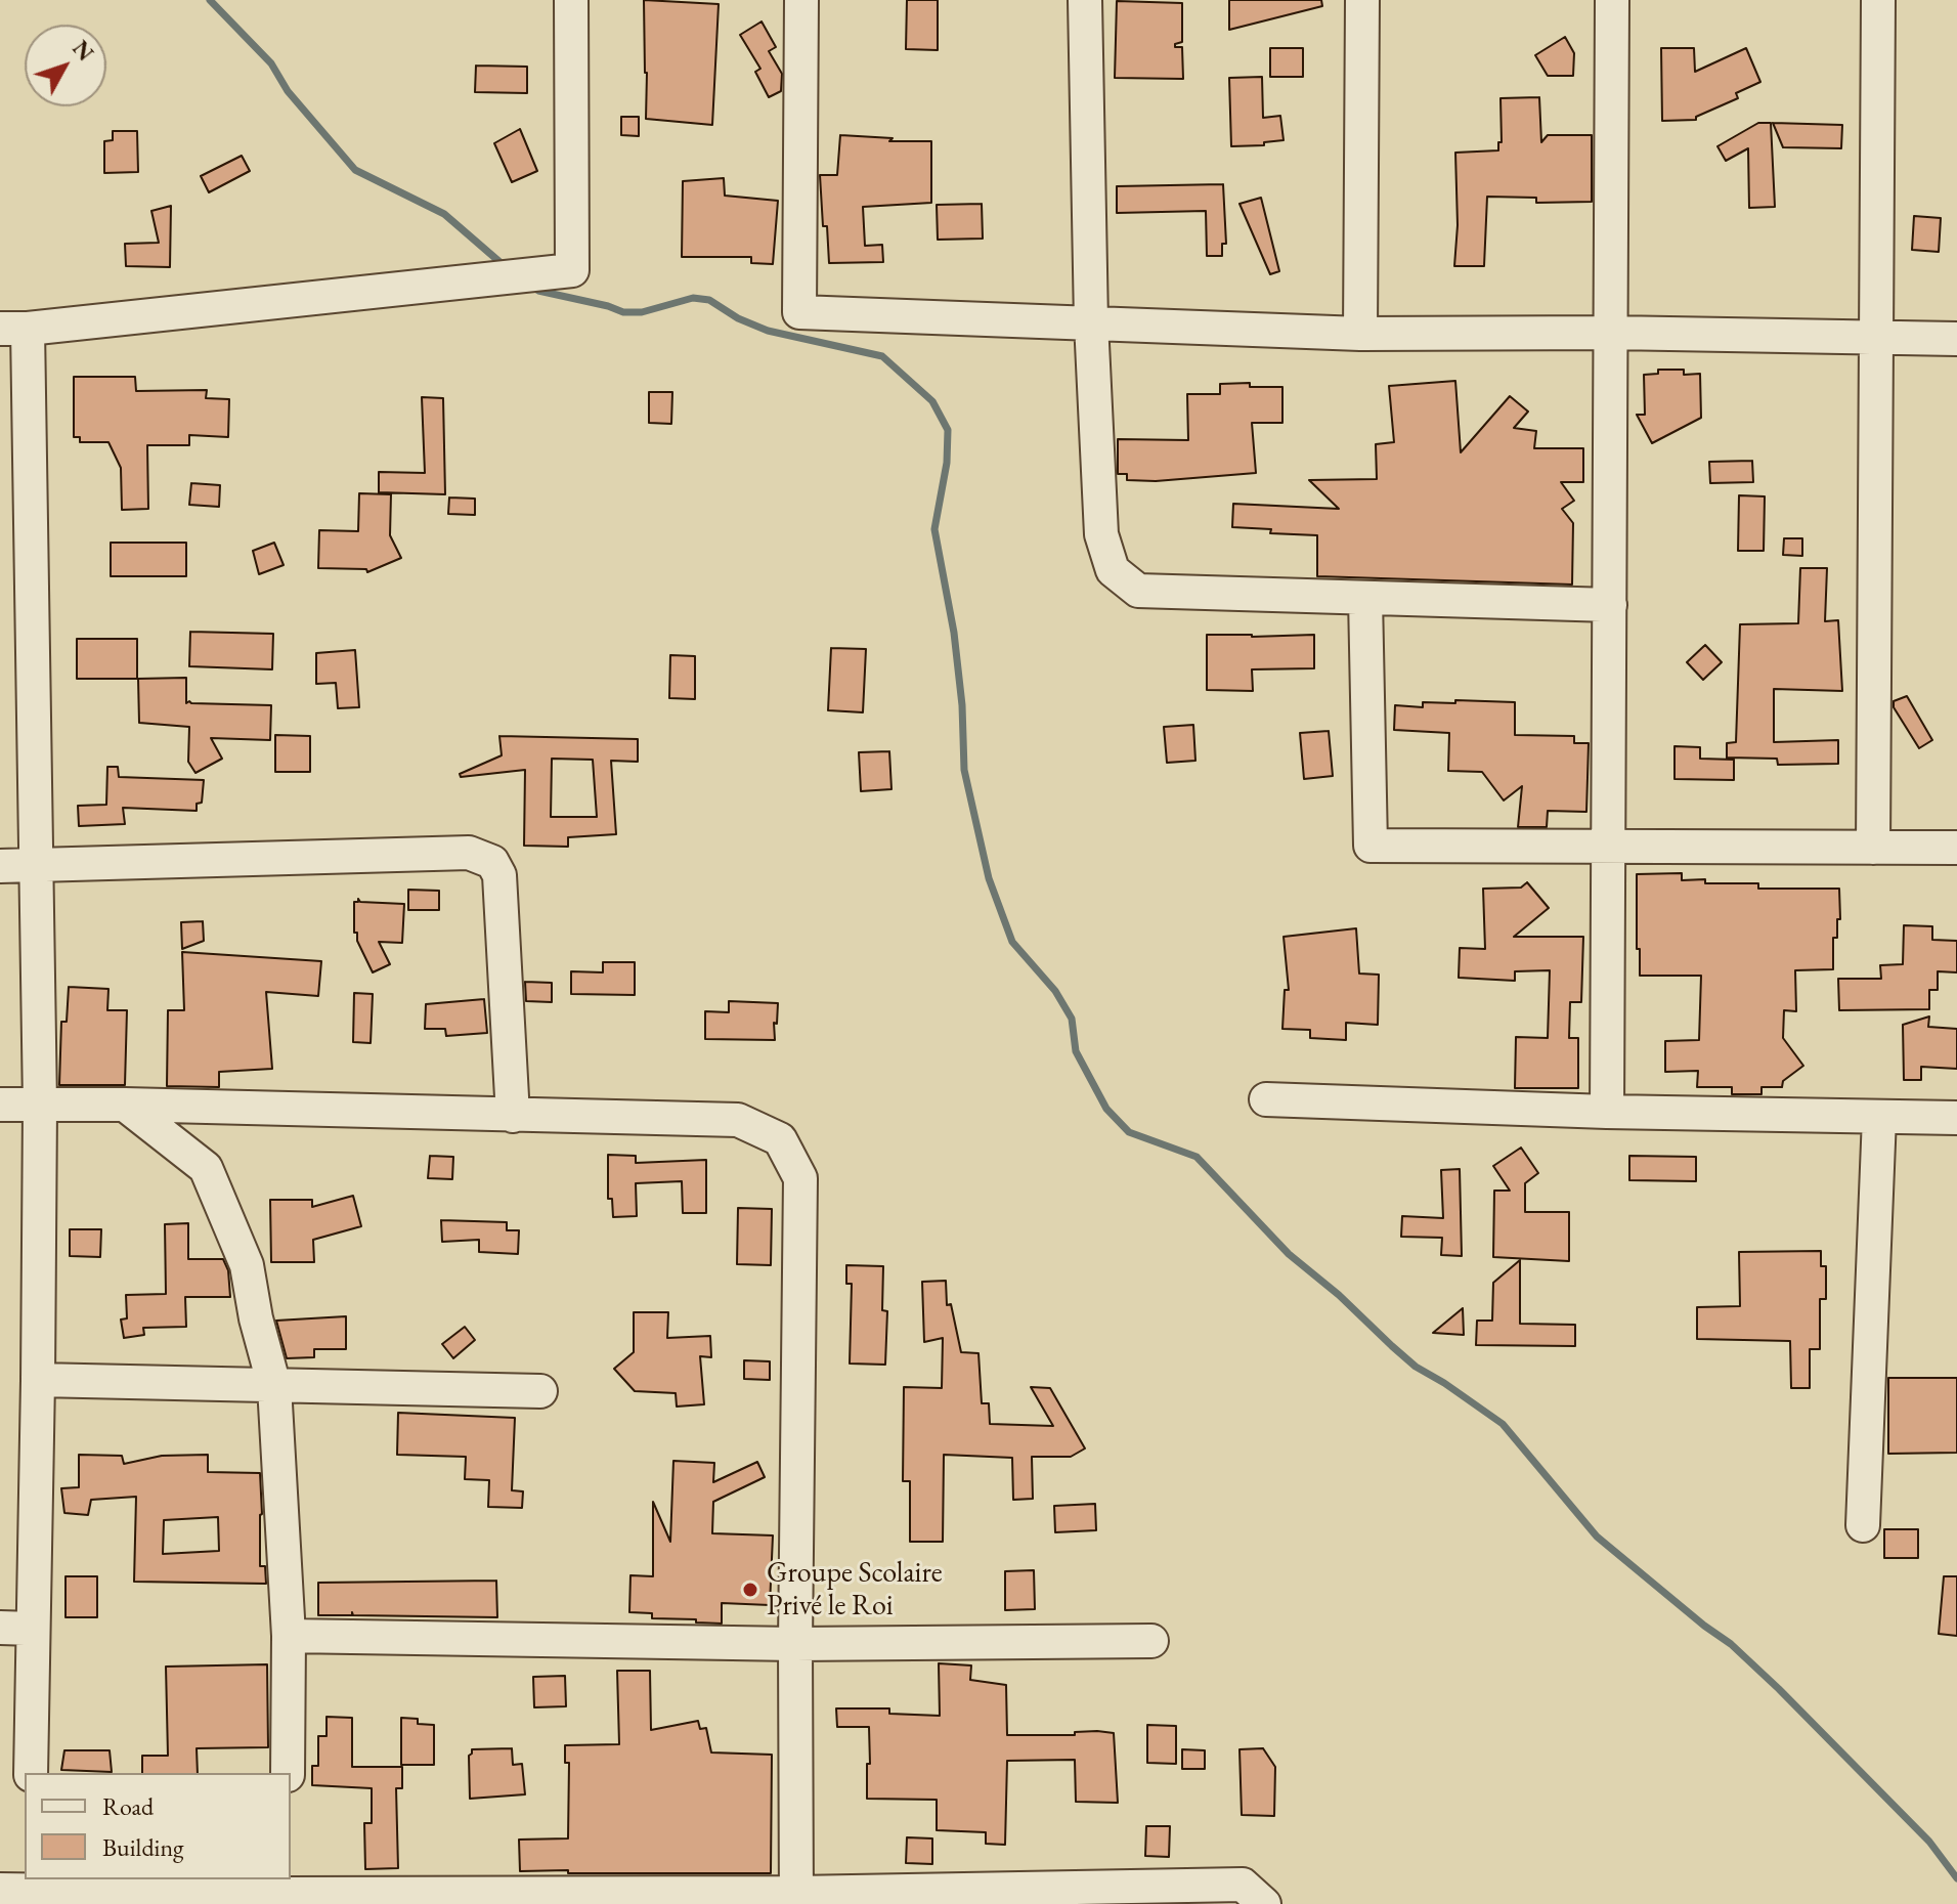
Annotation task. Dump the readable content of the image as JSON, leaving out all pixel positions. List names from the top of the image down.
{
  "places": ["Groupe Scolaire Privé le Roi"],
  "legend": ["Road", "Building"],
  "north": "top right"
}
